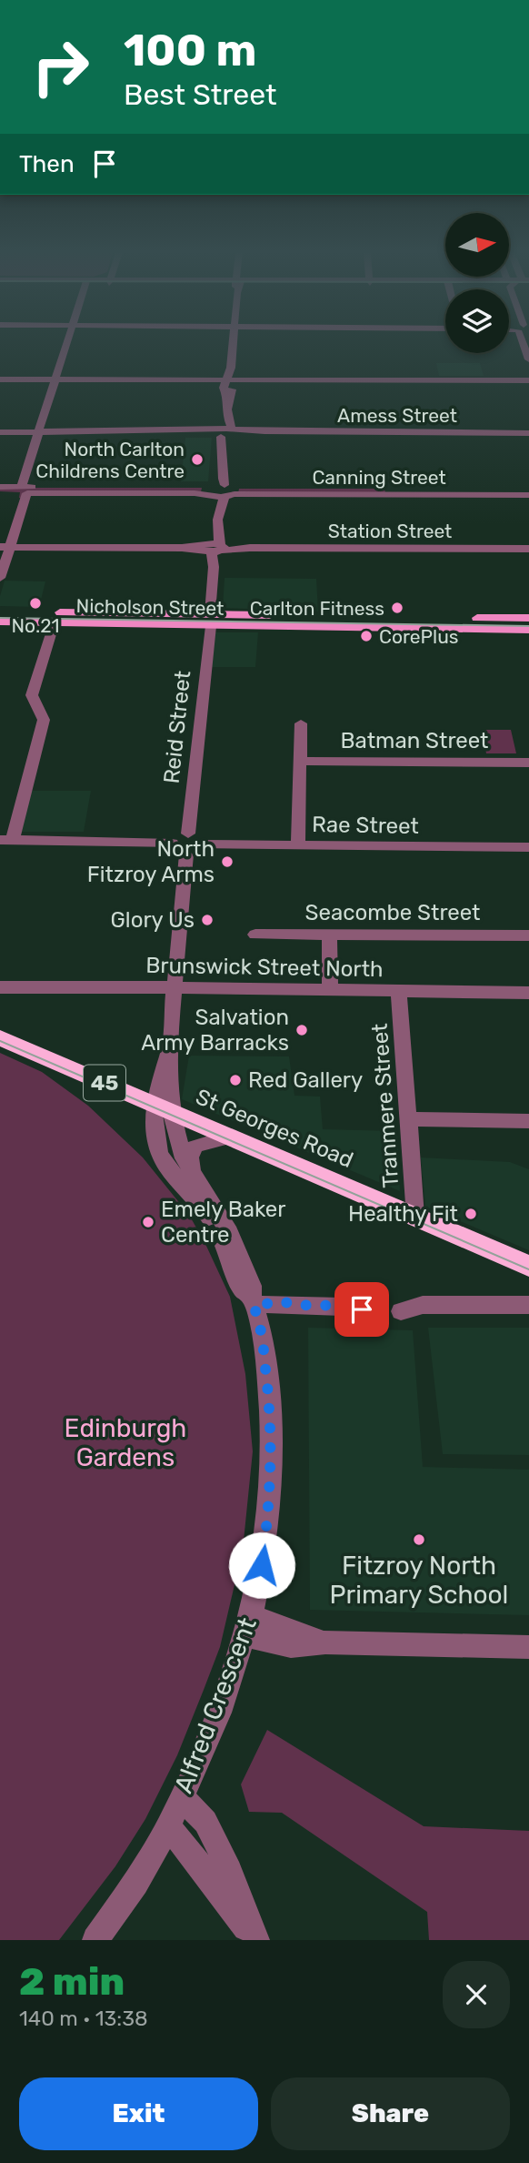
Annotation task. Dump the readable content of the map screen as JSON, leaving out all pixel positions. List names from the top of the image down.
{
  "streets": {
    "highway": ["45", "St Georges Road"],
    "main road": ["Nicholson Street"],
    "street": [
      "Amess Street",
      "Canning Street",
      "Station Street",
      "Reid Street",
      "Batman Street",
      "Rae Street",
      "Seacombe Street",
      "Brunswick Street North",
      "Tranmere Street",
      "Alfred Crescent"
    ]
  },
  "crossings": [
    ["Station Street", "Reid Street"],
    ["Nicholson Street", "Reid Street"],
    ["Reid Street", "Rae Street"],
    ["Brunswick Street North", "Tranmere Street"],
    ["Tranmere Street", "St Georges Road"],
    ["St Georges Road", "Alfred Crescent"]
  ],
  "parks": ["Edinburgh Gardens"],
  "places": [
    "North Carlton Childrens Centre",
    "No.21",
    "Carlton Fitness",
    "CorePlus",
    "North Fitzroy Arms",
    "Glory Us",
    "Salvation Army Barracks",
    "Red Gallery",
    "Healthy Fit",
    "Emely Baker Centre",
    "Fitzroy North Primary School"
  ],
  "north": "right",
  "page": {
    "turn": ["100 m", "Best Street"],
    "then": "Then",
    "heading": ["2 min", "140 m · 13:38"],
    "buttons": ["Exit", "Share"]
  }
}
